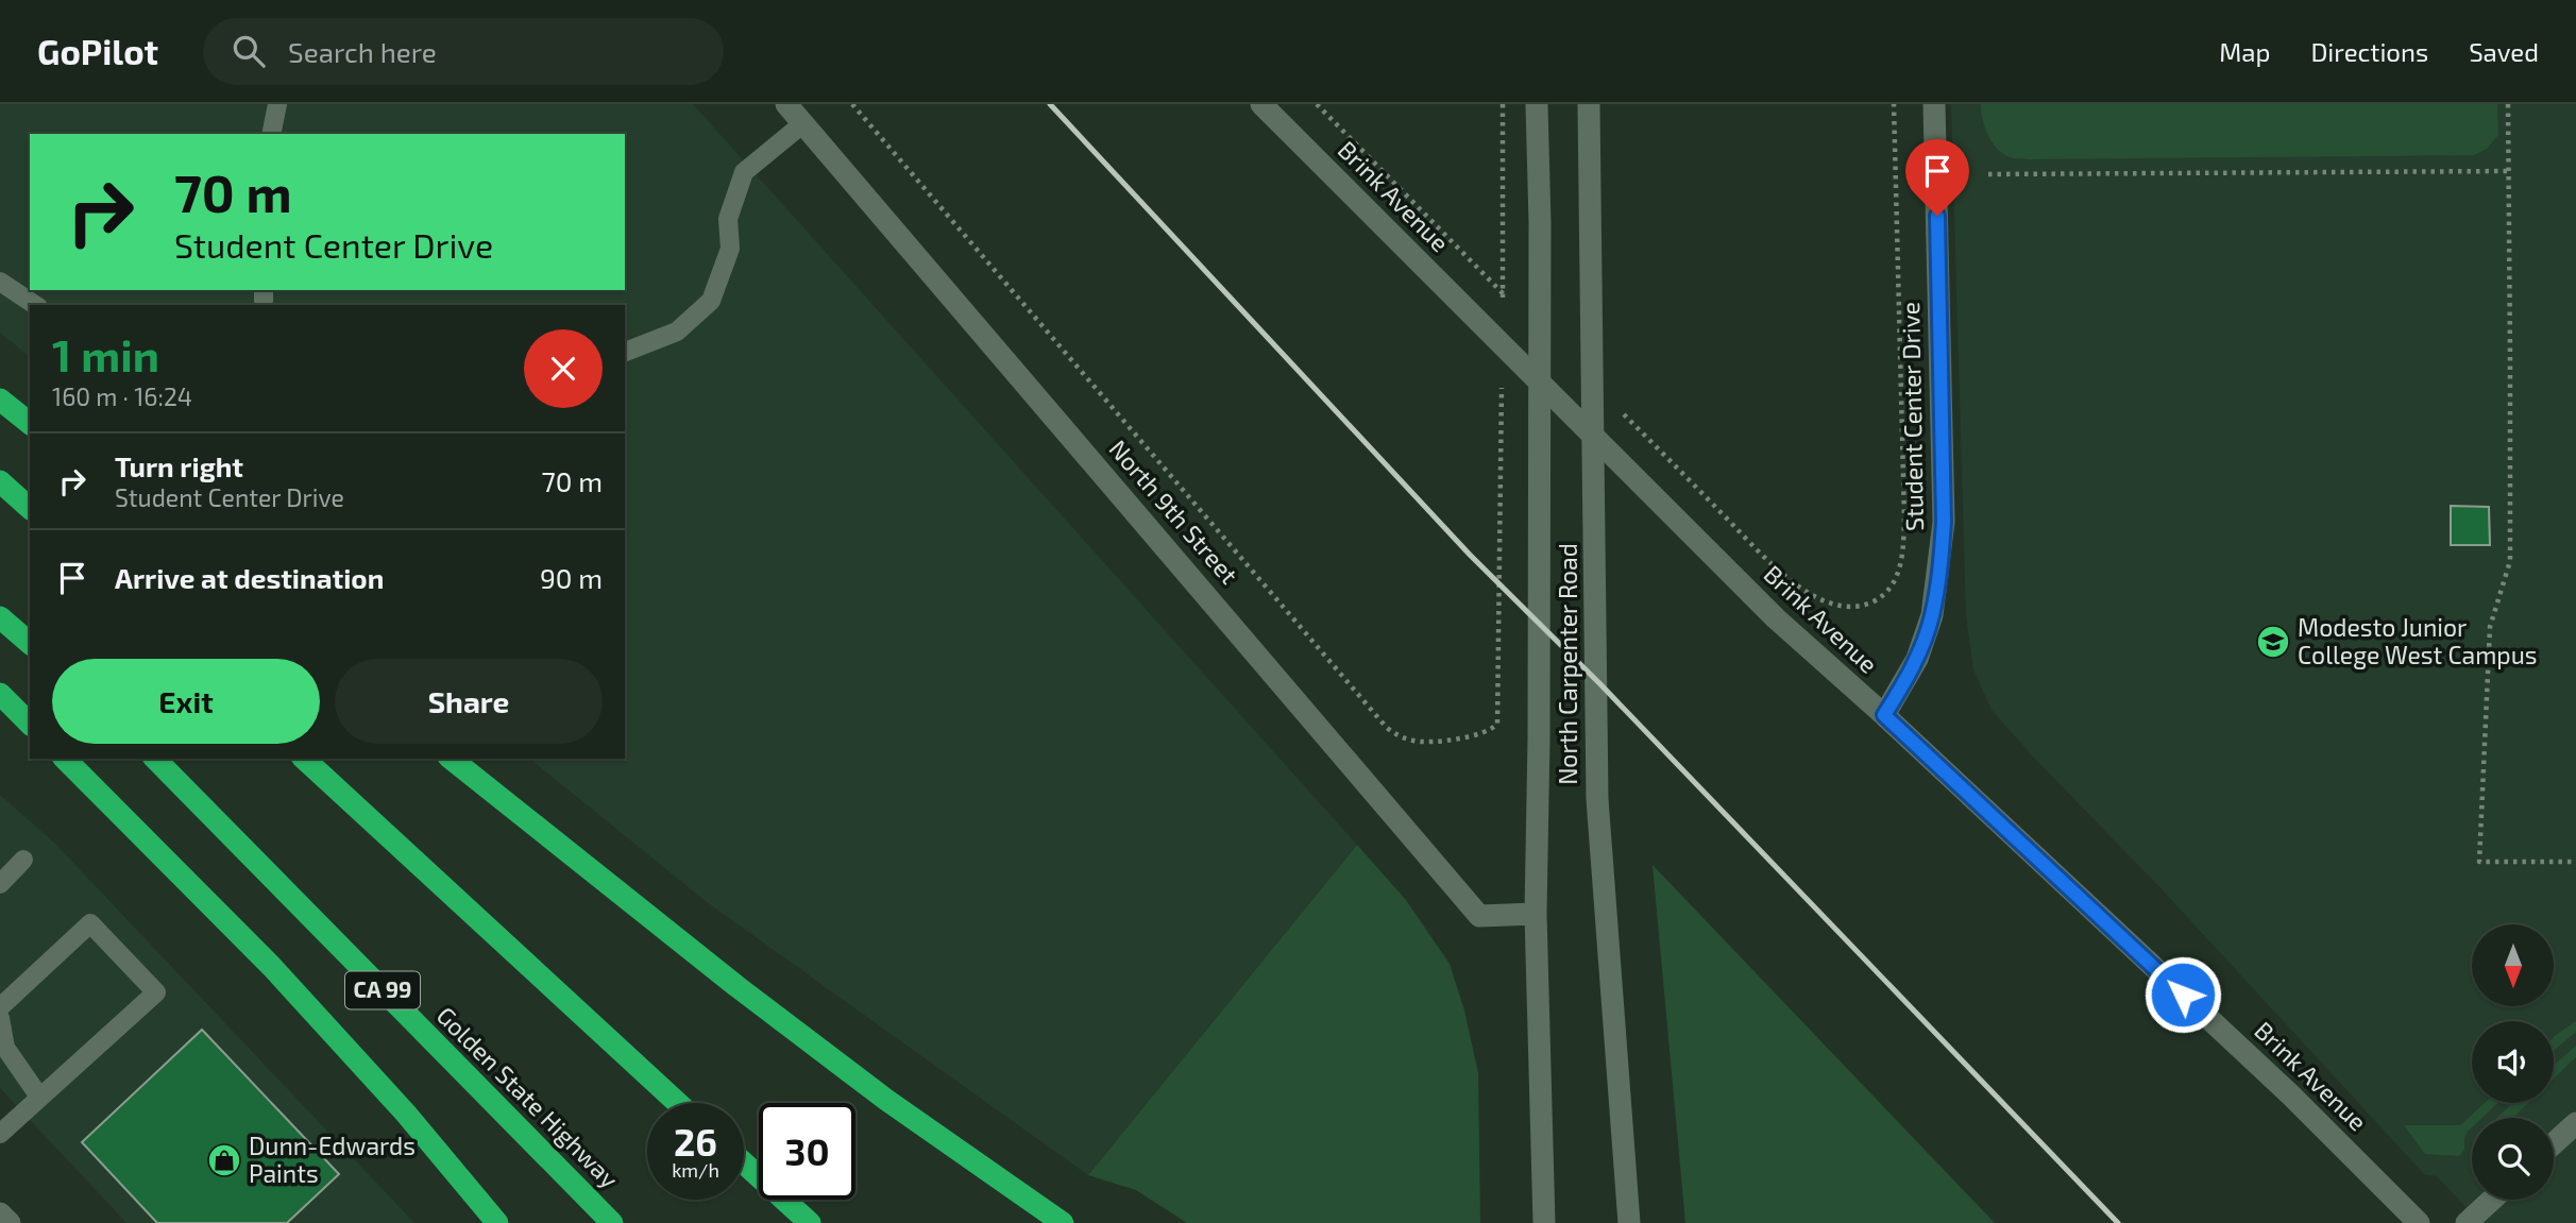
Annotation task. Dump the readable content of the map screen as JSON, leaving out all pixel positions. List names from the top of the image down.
{
  "streets": {
    "highway": ["CA 99", "Golden State Highway"],
    "street": [
      "Brink Avenue",
      "Student Center Drive",
      "North 9th Street",
      "North Carpenter Road"
    ]
  },
  "crossings": [
    ["Brink Avenue", "Student Center Drive"],
    ["North 9th Street", "North Carpenter Road"]
  ],
  "places": {
    "school or university": ["Modesto Junior College West Campus"],
    "shop": ["Dunn-Edwards Paints"]
  },
  "north": "bottom",
  "page": {
    "header": "GoPilot",
    "search": "Search here",
    "nav": ["Map", "Directions", "Saved"],
    "turn": ["70 m", "Student Center Drive"],
    "heading": ["1 min", "160 m · 16:24"],
    "list": [
      {
        "name": "Turn right",
        "note": "Student Center Drive",
        "value": "70 m"
      },
      {
        "name": "Arrive at destination",
        "value": "90 m"
      }
    ],
    "buttons": ["Exit", "Share"],
    "speed": "26 km/h",
    "limit": "30"
  }
}
